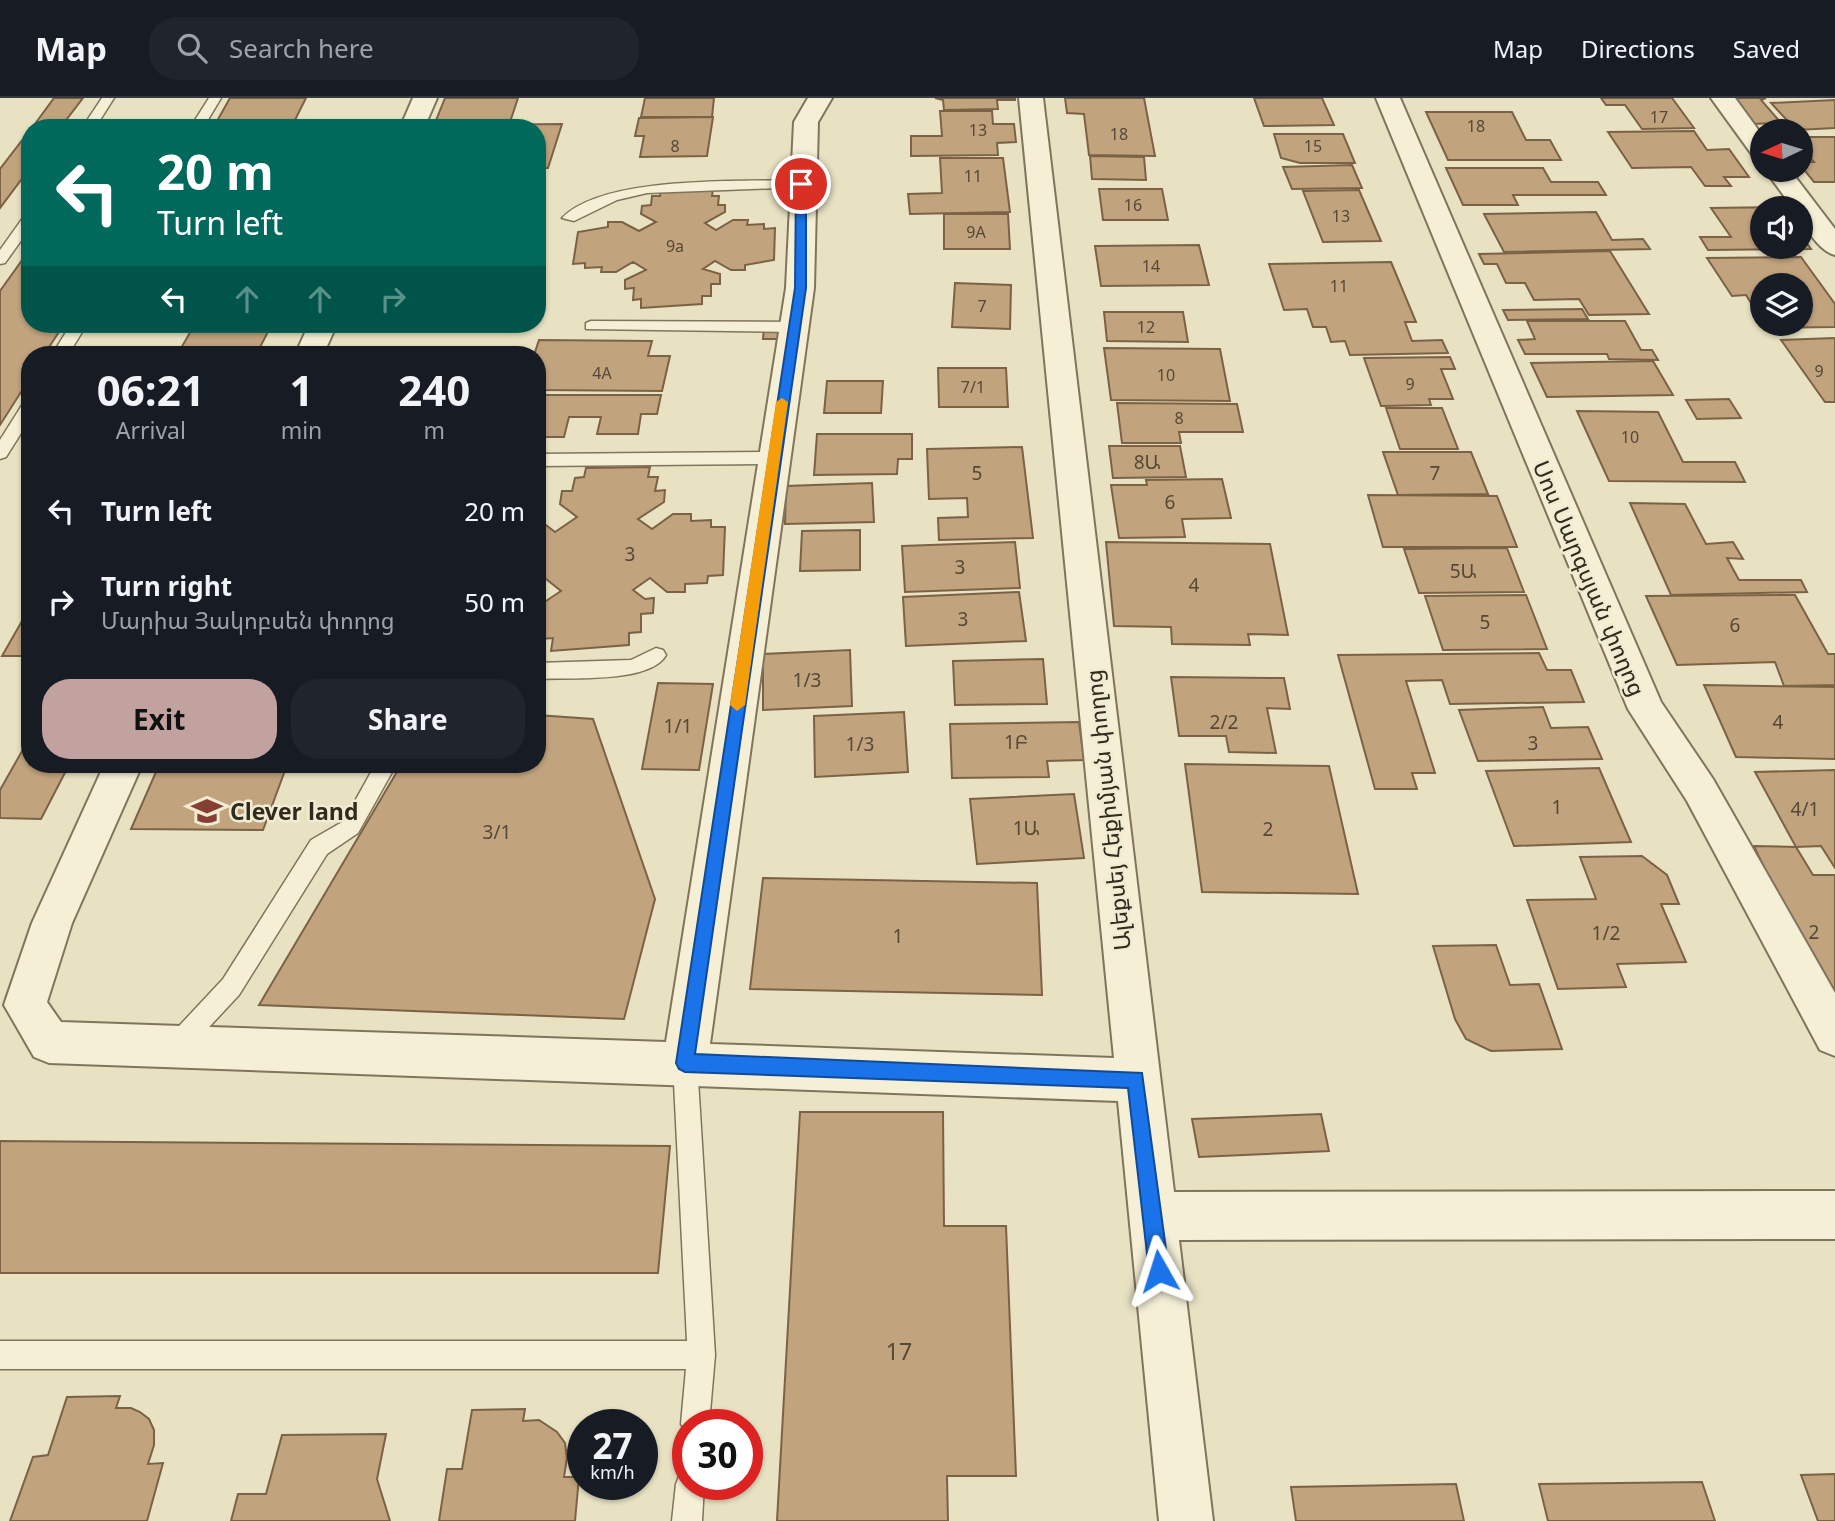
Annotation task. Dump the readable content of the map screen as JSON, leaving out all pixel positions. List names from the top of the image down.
{
  "streets": {
    "street": ["Սոս Սարգսյան փողոց", "Ալեքսեյ Հեքիմյան փողոց"]
  },
  "places": {
    "school or university": ["Clever land"]
  },
  "house_numbers": [
    "17",
    "18",
    "13",
    "18",
    "8",
    "15",
    "11",
    "16",
    "13",
    "9A",
    "9a",
    "14",
    "11",
    "7",
    "12",
    "9",
    "4A",
    "10",
    "9",
    "7/1",
    "8",
    "10",
    "8Ա",
    "5",
    "7",
    "6",
    "3",
    "3",
    "5Ա",
    "4",
    "3",
    "5",
    "6",
    "1/3",
    "2/2",
    "4",
    "1/1",
    "1Բ",
    "3",
    "1/3",
    "1",
    "4/1",
    "1Ա",
    "2",
    "3/1",
    "2",
    "1/2",
    "1",
    "17"
  ],
  "north": "left",
  "page": {
    "header": "Map",
    "search": "Search here",
    "nav": ["Map", "Directions", "Saved"],
    "turn": ["20 m", "Turn left"],
    "eta": [
      "06:21",
      "Arrival",
      "1",
      "min",
      "240",
      "m"
    ],
    "list": [
      {
        "name": "Turn left",
        "value": "20 m"
      },
      {
        "name": "Turn right",
        "note": "Մարիա Յակոբսեն փողոց",
        "value": "50 m"
      }
    ],
    "buttons": ["Exit", "Share"],
    "speed": "27 km/h",
    "limit": "30"
  }
}
